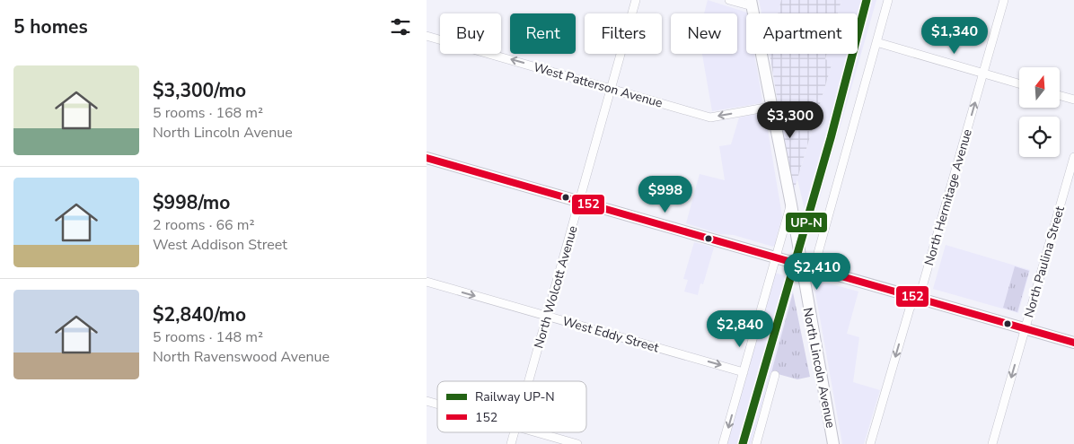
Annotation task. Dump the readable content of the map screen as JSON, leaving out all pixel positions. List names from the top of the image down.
{
  "streets": {
    "street": [
      "West Patterson Avenue",
      "North Hermitage Avenue",
      "North Paulina Street",
      "North Wolcott Avenue",
      "West Eddy Street",
      "North Lincoln Avenue"
    ]
  },
  "crossings": [
    ["West Patterson Avenue", "North Wolcott Avenue"],
    ["West Patterson Avenue", "North Lincoln Avenue"],
    ["North Wolcott Avenue", "West Eddy Street"]
  ],
  "one_way": ["West Patterson Avenue", "North Paulina Street", "West Eddy Street"],
  "lines": ["rail line UP-N", "transit line 152"],
  "legend": ["Railway UP-N", "152"],
  "north": "top",
  "page": {
    "heading": "5 homes",
    "chip": [
      "Buy",
      "Rent",
      "Filters",
      "New",
      "Apartment"
    ],
    "price": [
      "$1,340",
      "$3,300",
      "$998",
      "$2,410",
      "$2,840"
    ],
    "list": [
      {
        "name": "$3,300/mo",
        "note": "5 rooms · 168 m² · North Lincoln Avenue"
      },
      {
        "name": "$998/mo",
        "note": "2 rooms · 66 m² · West Addison Street"
      },
      {
        "name": "$2,840/mo",
        "note": "5 rooms · 148 m² · North Ravenswood Avenue"
      }
    ]
  }
}
